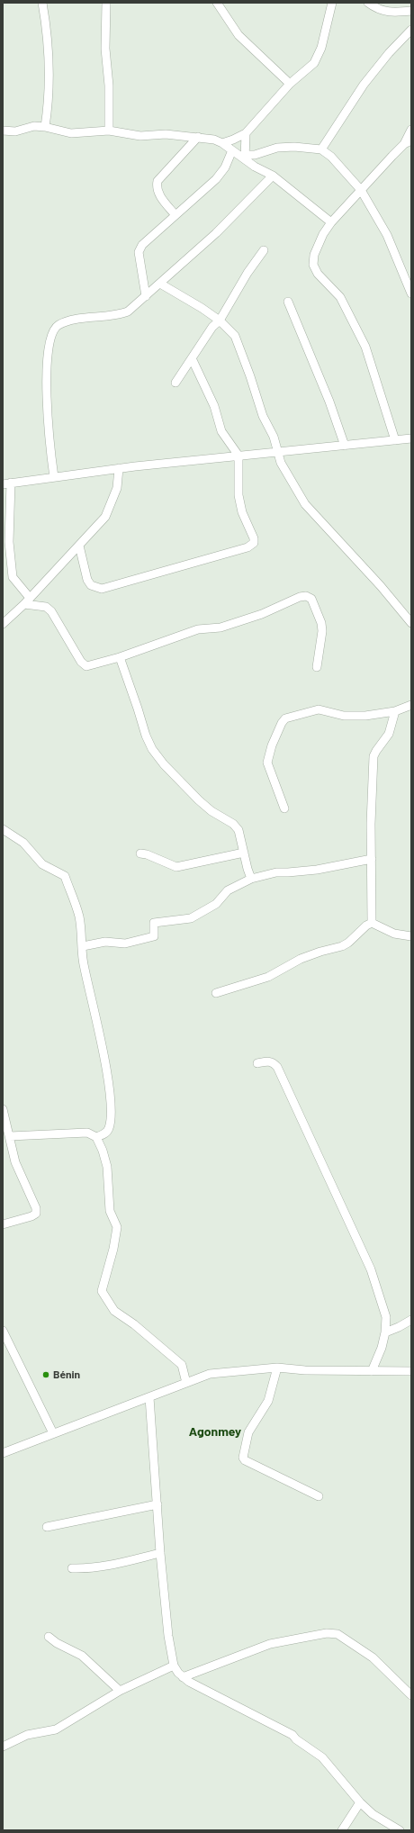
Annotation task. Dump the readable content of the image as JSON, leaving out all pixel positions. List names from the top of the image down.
{
  "districts": ["Agonmey"],
  "places": ["Bénin"]
}
